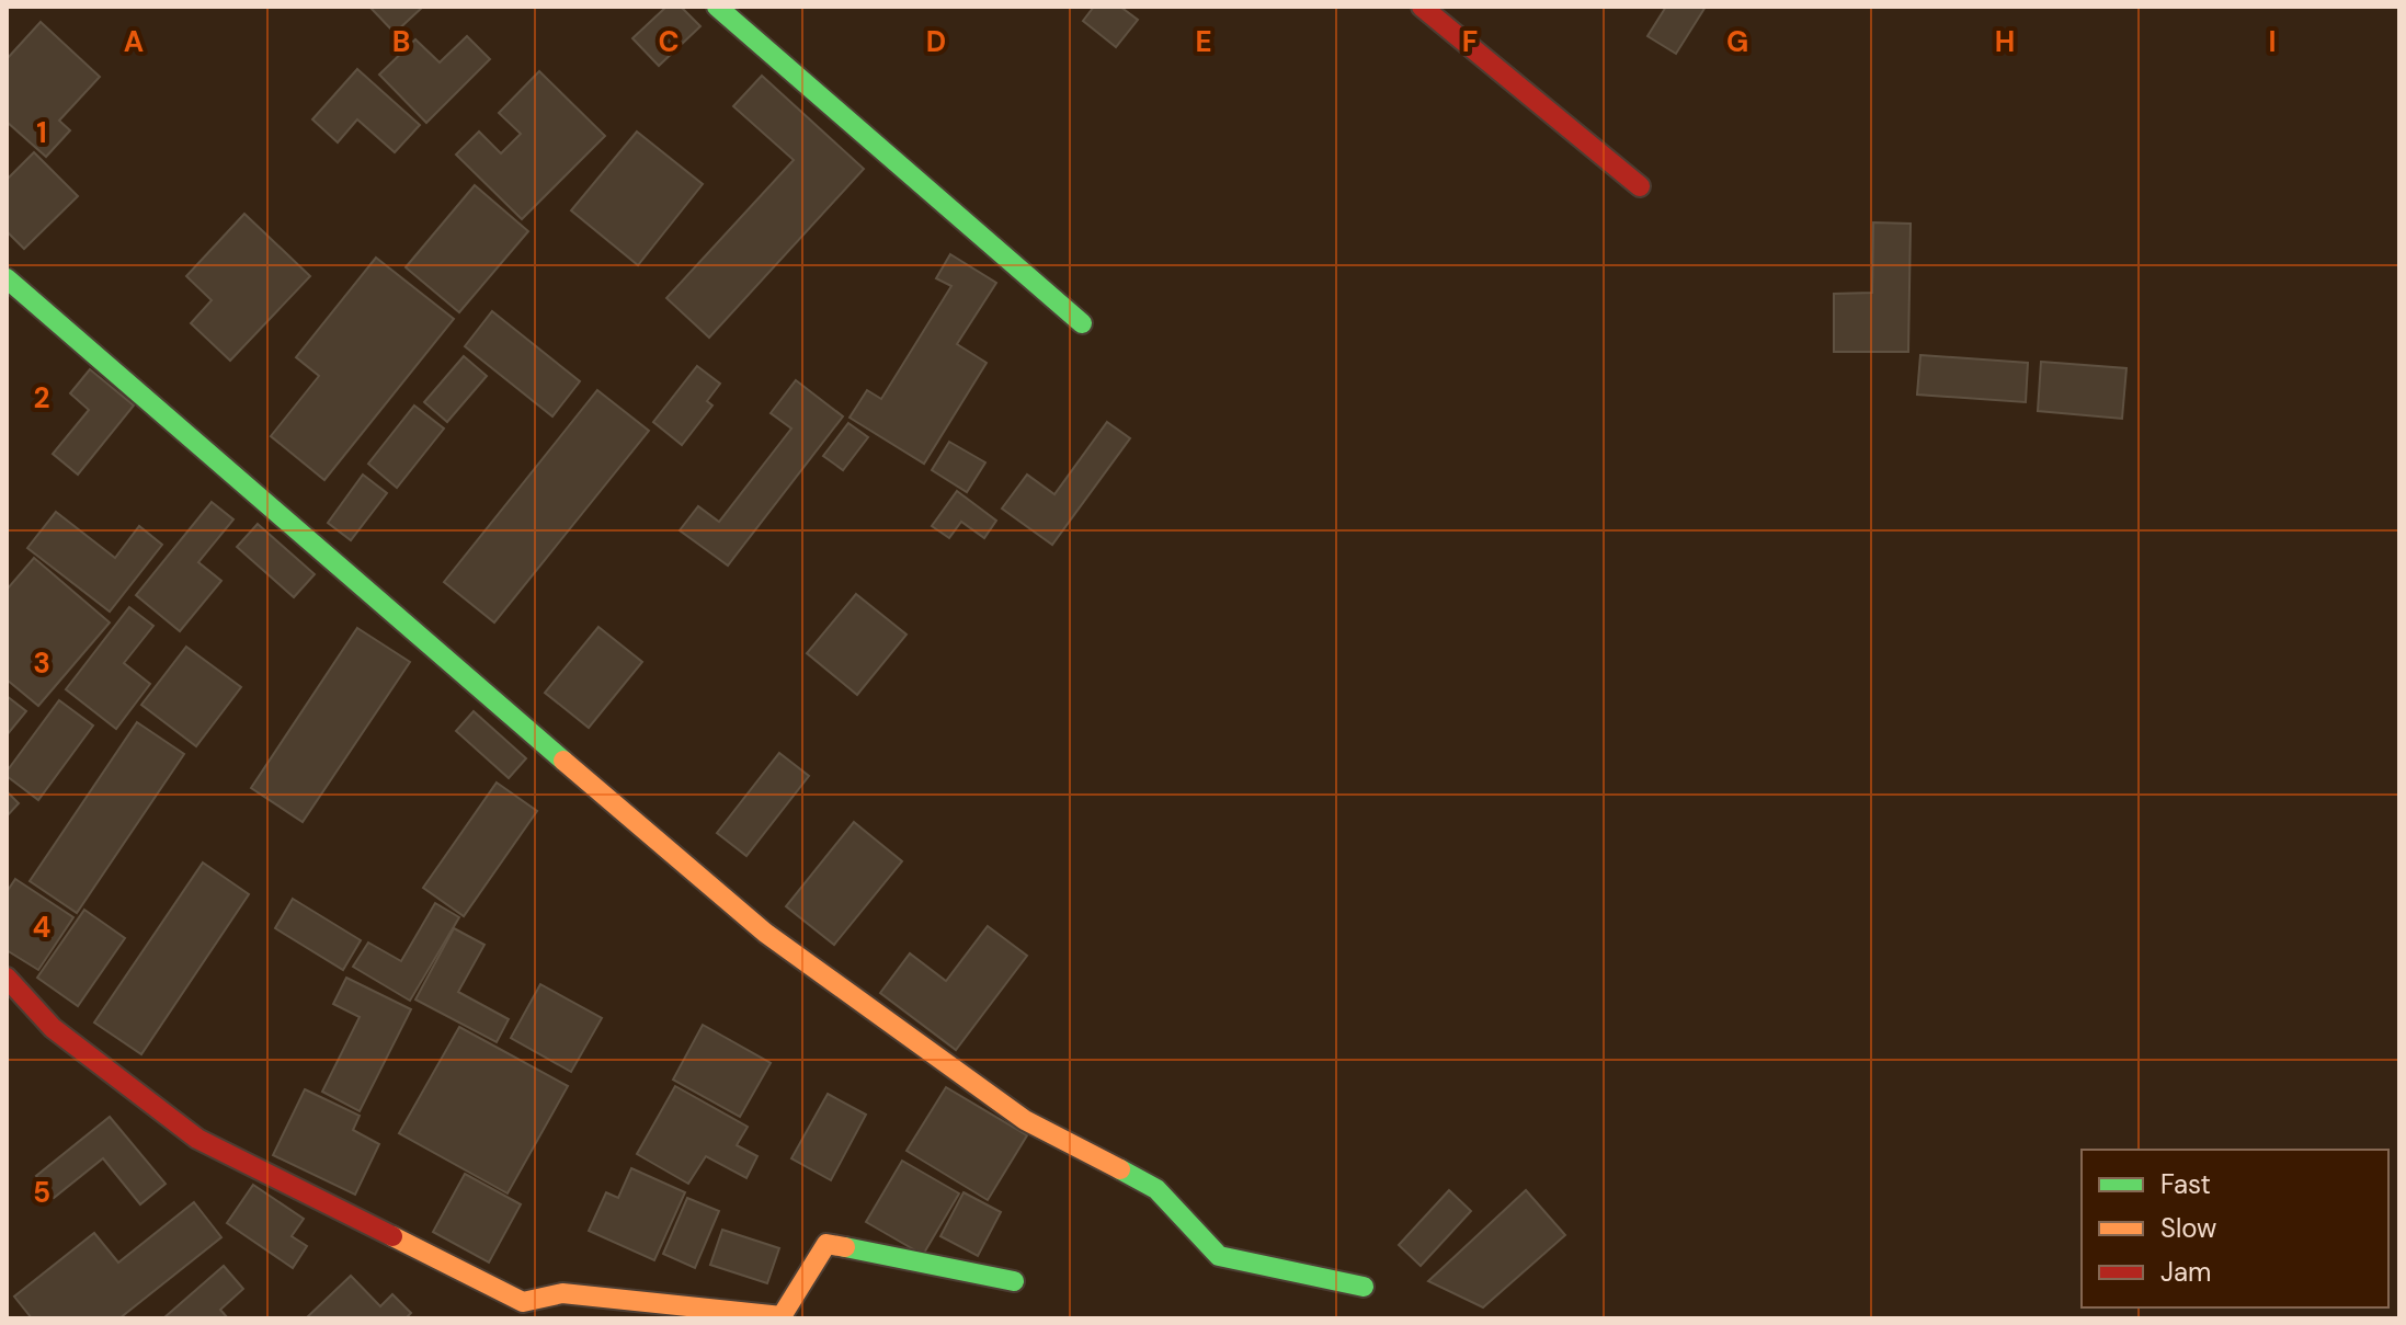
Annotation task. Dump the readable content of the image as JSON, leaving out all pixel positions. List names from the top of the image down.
{
  "legend": ["Fast", "Slow", "Jam"],
  "grid": {
    "columns": [
      "A",
      "B",
      "C",
      "D",
      "E",
      "F",
      "G",
      "H",
      "I"
    ],
    "rows": [
      "1",
      "2",
      "3",
      "4",
      "5"
    ]
  }
}
